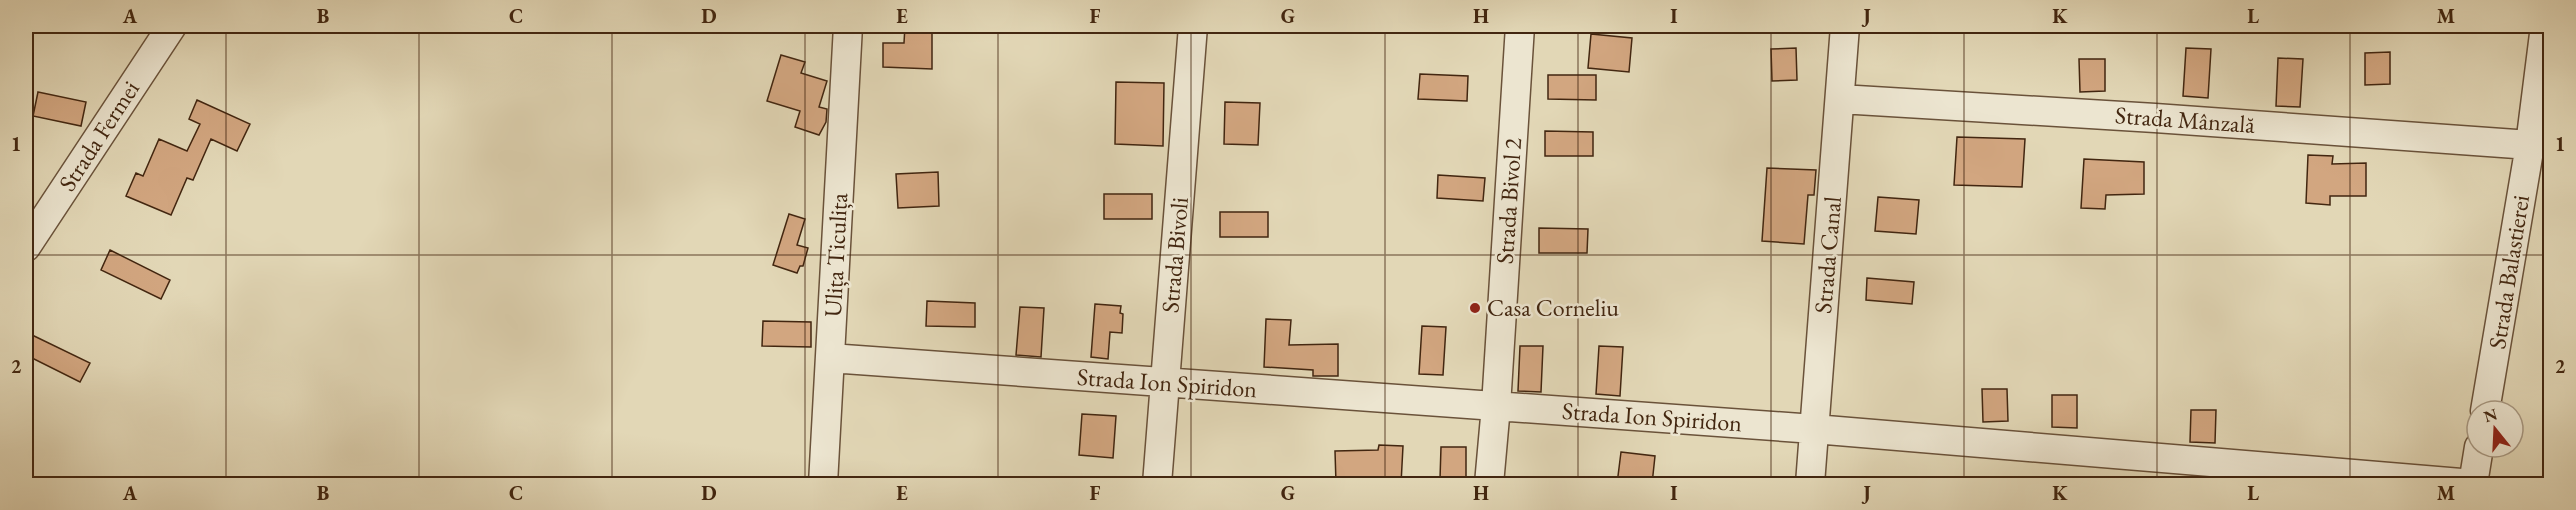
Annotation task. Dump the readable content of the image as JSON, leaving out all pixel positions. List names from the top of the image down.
{
  "streets": {
    "street": [
      "Strada Mânzală",
      "Strada Fermei",
      "Strada Bivol 2",
      "Ulița Ticulița",
      "Strada Bivoli",
      "Strada Canal",
      "Strada Balastierei",
      "Strada Ion Spiridon"
    ]
  },
  "crossings": [
    ["Strada Mânzală", "Strada Canal"],
    ["Strada Mânzală", "Strada Balastierei"],
    ["Strada Bivol 2", "Strada Ion Spiridon"],
    ["Ulița Ticulița", "Strada Ion Spiridon"],
    ["Strada Bivoli", "Strada Ion Spiridon"],
    ["Strada Canal", "Strada Ion Spiridon"]
  ],
  "places": ["Casa Corneliu"],
  "north": "top",
  "grid": {
    "columns": [
      "A",
      "B",
      "C",
      "D",
      "E",
      "F",
      "G",
      "H",
      "I",
      "J",
      "K",
      "L",
      "M"
    ],
    "rows": ["1", "2"]
  }
}
